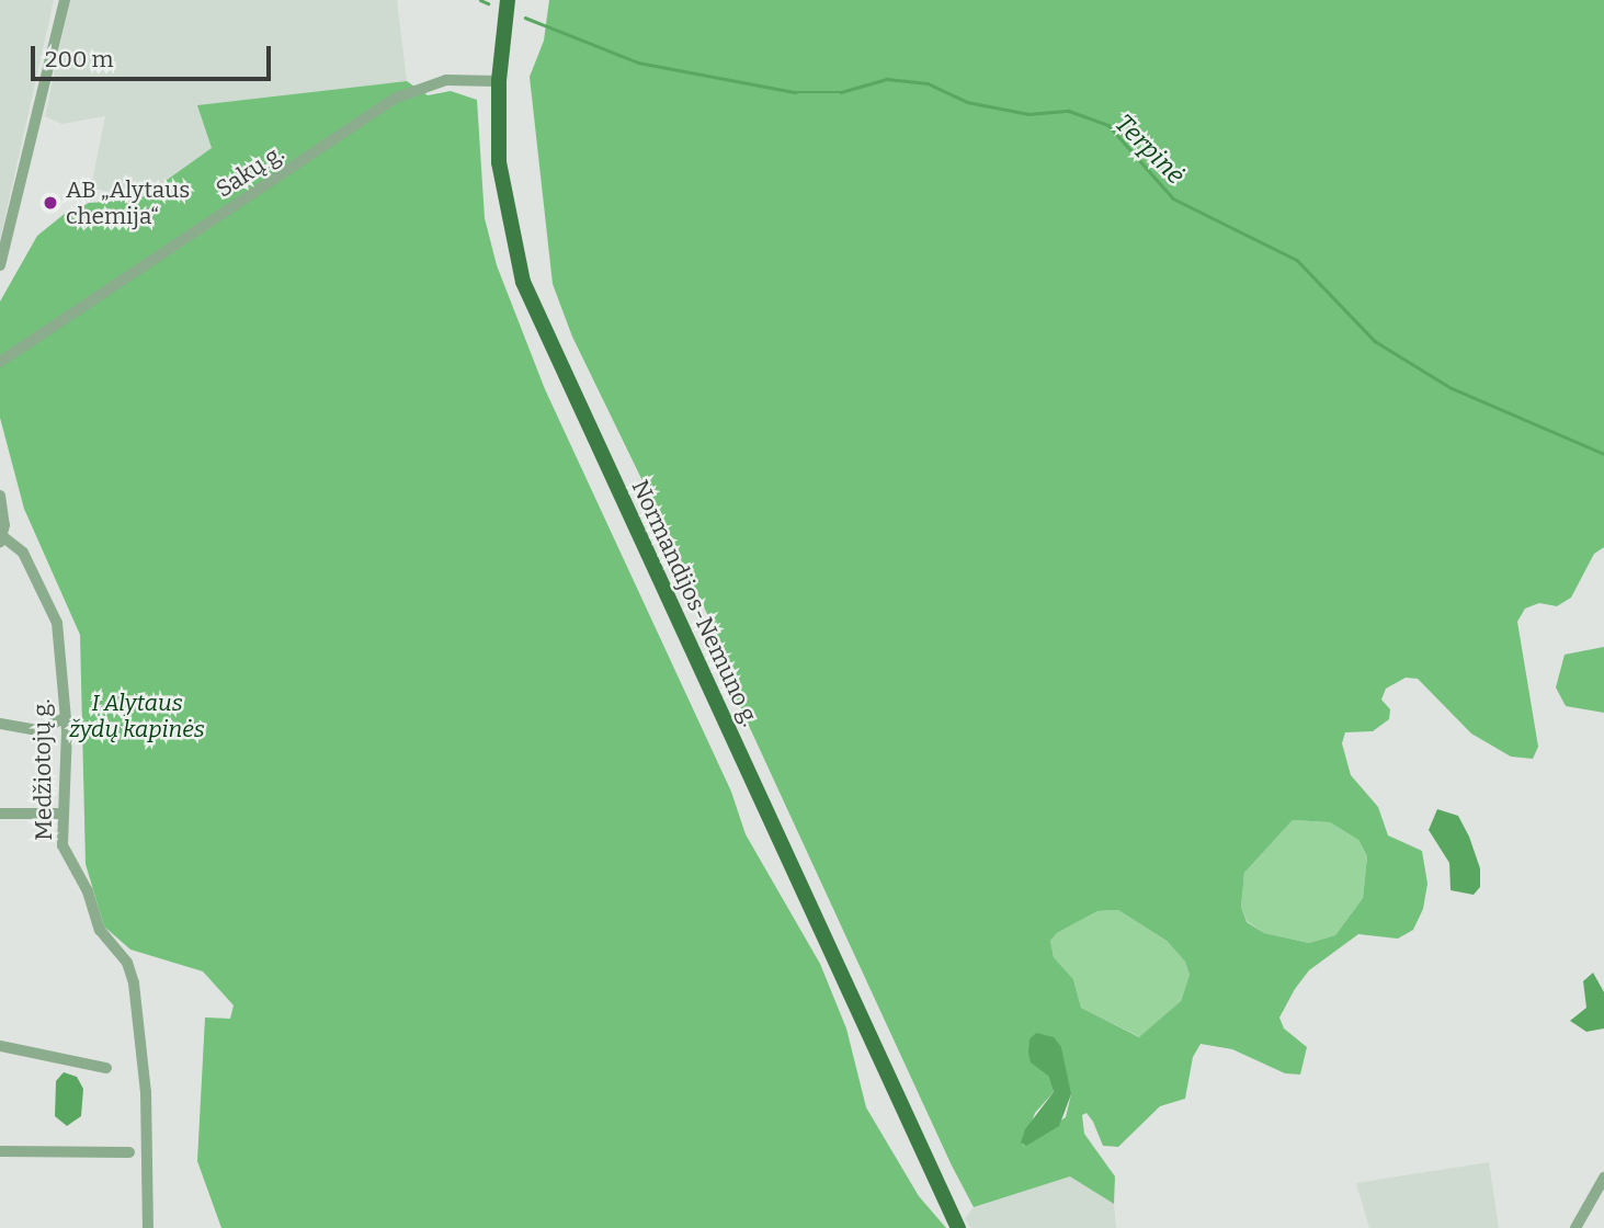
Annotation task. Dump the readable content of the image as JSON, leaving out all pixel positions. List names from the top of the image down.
{
  "streets": {
    "main road": ["Normandijos-Nemuno g."],
    "street": ["Sakų g.", "Medžiotojų g."]
  },
  "crossings": [
    ["Sakų g.", "Normandijos-Nemuno g."]
  ],
  "water": ["Terpinė"],
  "parks": ["I Alytaus žydų kapinės"],
  "places": ["AB „Alytaus chemija“"],
  "scale_bar": "200 m"
}
